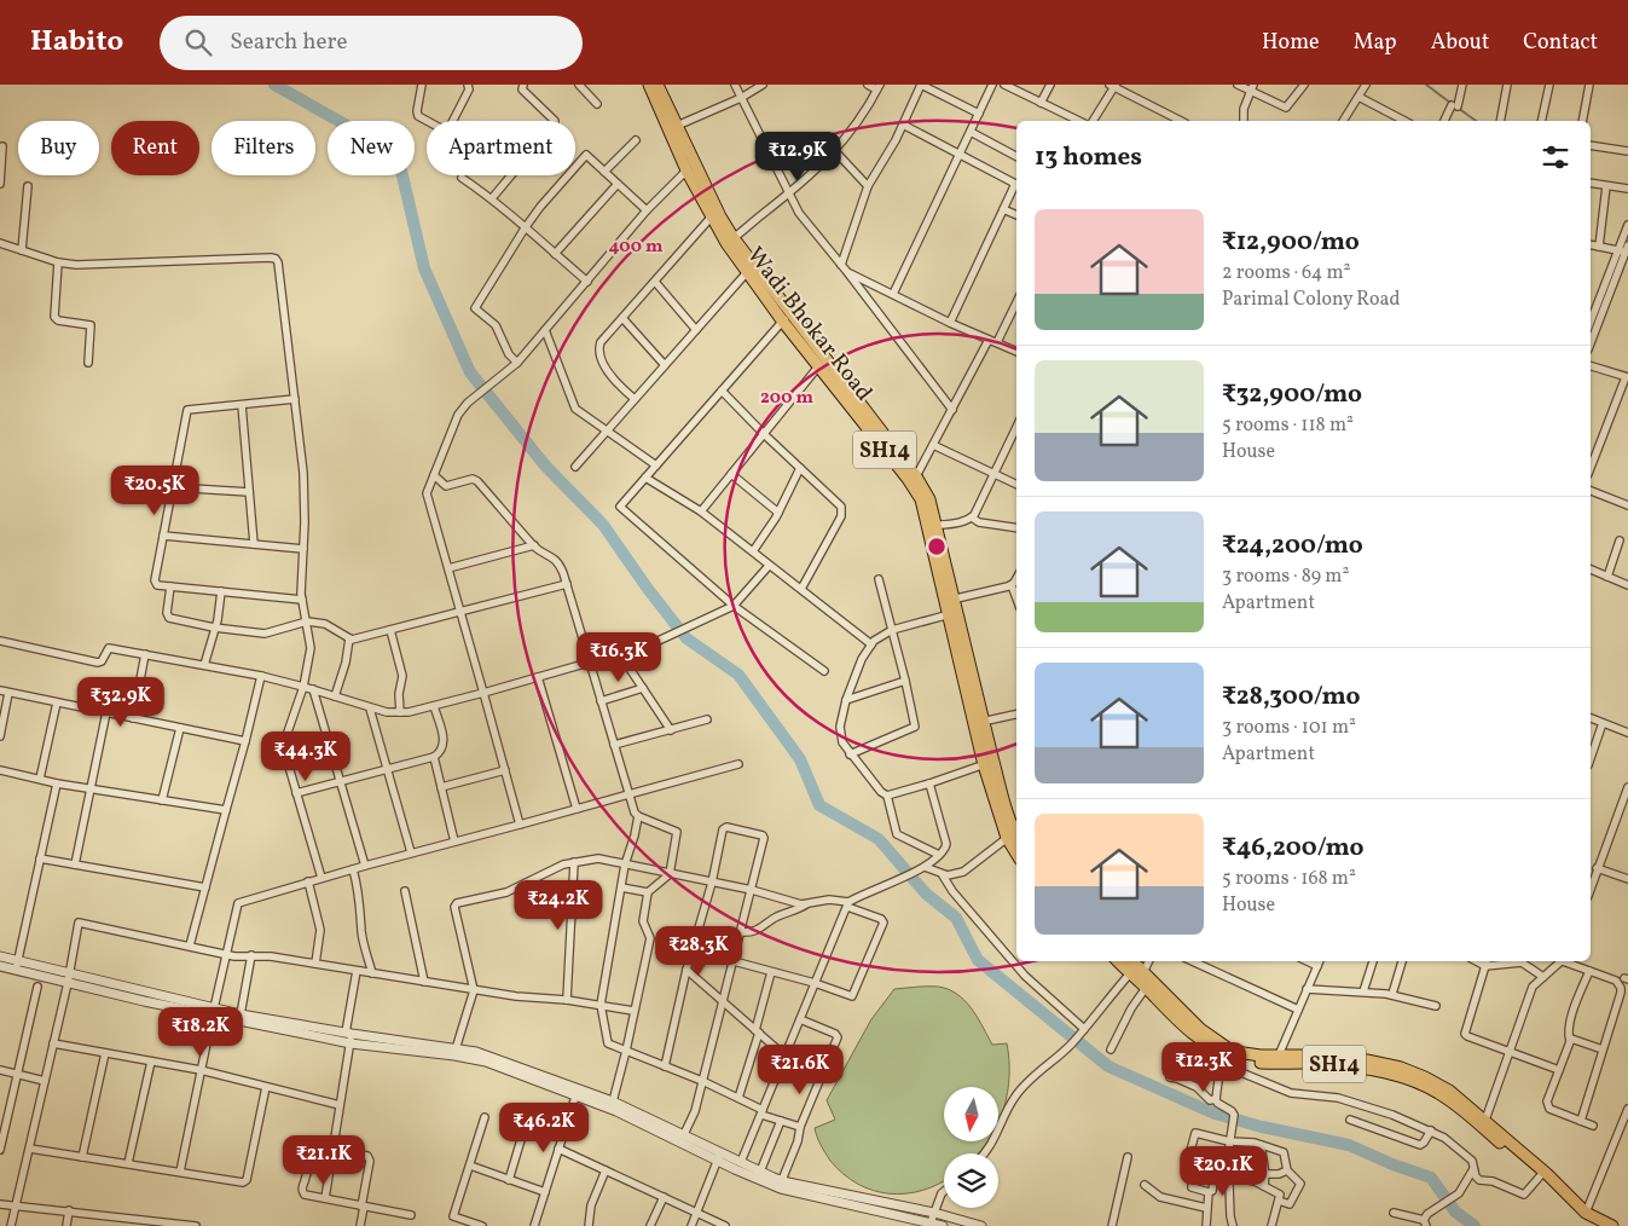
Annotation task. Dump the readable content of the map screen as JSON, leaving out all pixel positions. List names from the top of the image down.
{
  "streets": {
    "main road": ["Wadi Bhokar Road", "SH14"]
  },
  "north": "bottom",
  "page": {
    "header": "Habito",
    "search": "Search here",
    "nav": [
      "Home",
      "Map",
      "About",
      "Contact"
    ],
    "chip": [
      "Buy",
      "Rent",
      "Filters",
      "New",
      "Apartment"
    ],
    "heading": "13 homes",
    "price": [
      "₹12.9K",
      "₹20.5K",
      "₹16.3K",
      "₹32.9K",
      "₹44.3K",
      "₹24.2K",
      "₹28.3K",
      "₹18.2K",
      "₹12.3K",
      "₹21.6K",
      "₹46.2K",
      "₹21.1K",
      "₹20.1K"
    ],
    "list": [
      {
        "name": "₹12,900/mo",
        "note": "2 rooms · 64 m² · Parimal Colony Road"
      },
      {
        "name": "₹32,900/mo",
        "note": "5 rooms · 118 m² · House"
      },
      {
        "name": "₹24,200/mo",
        "note": "3 rooms · 89 m² · Apartment"
      },
      {
        "name": "₹28,300/mo",
        "note": "3 rooms · 101 m² · Apartment"
      },
      {
        "name": "₹46,200/mo",
        "note": "5 rooms · 168 m² · House"
      }
    ]
  },
  "rings": ["400 m", "200 m"]
}
